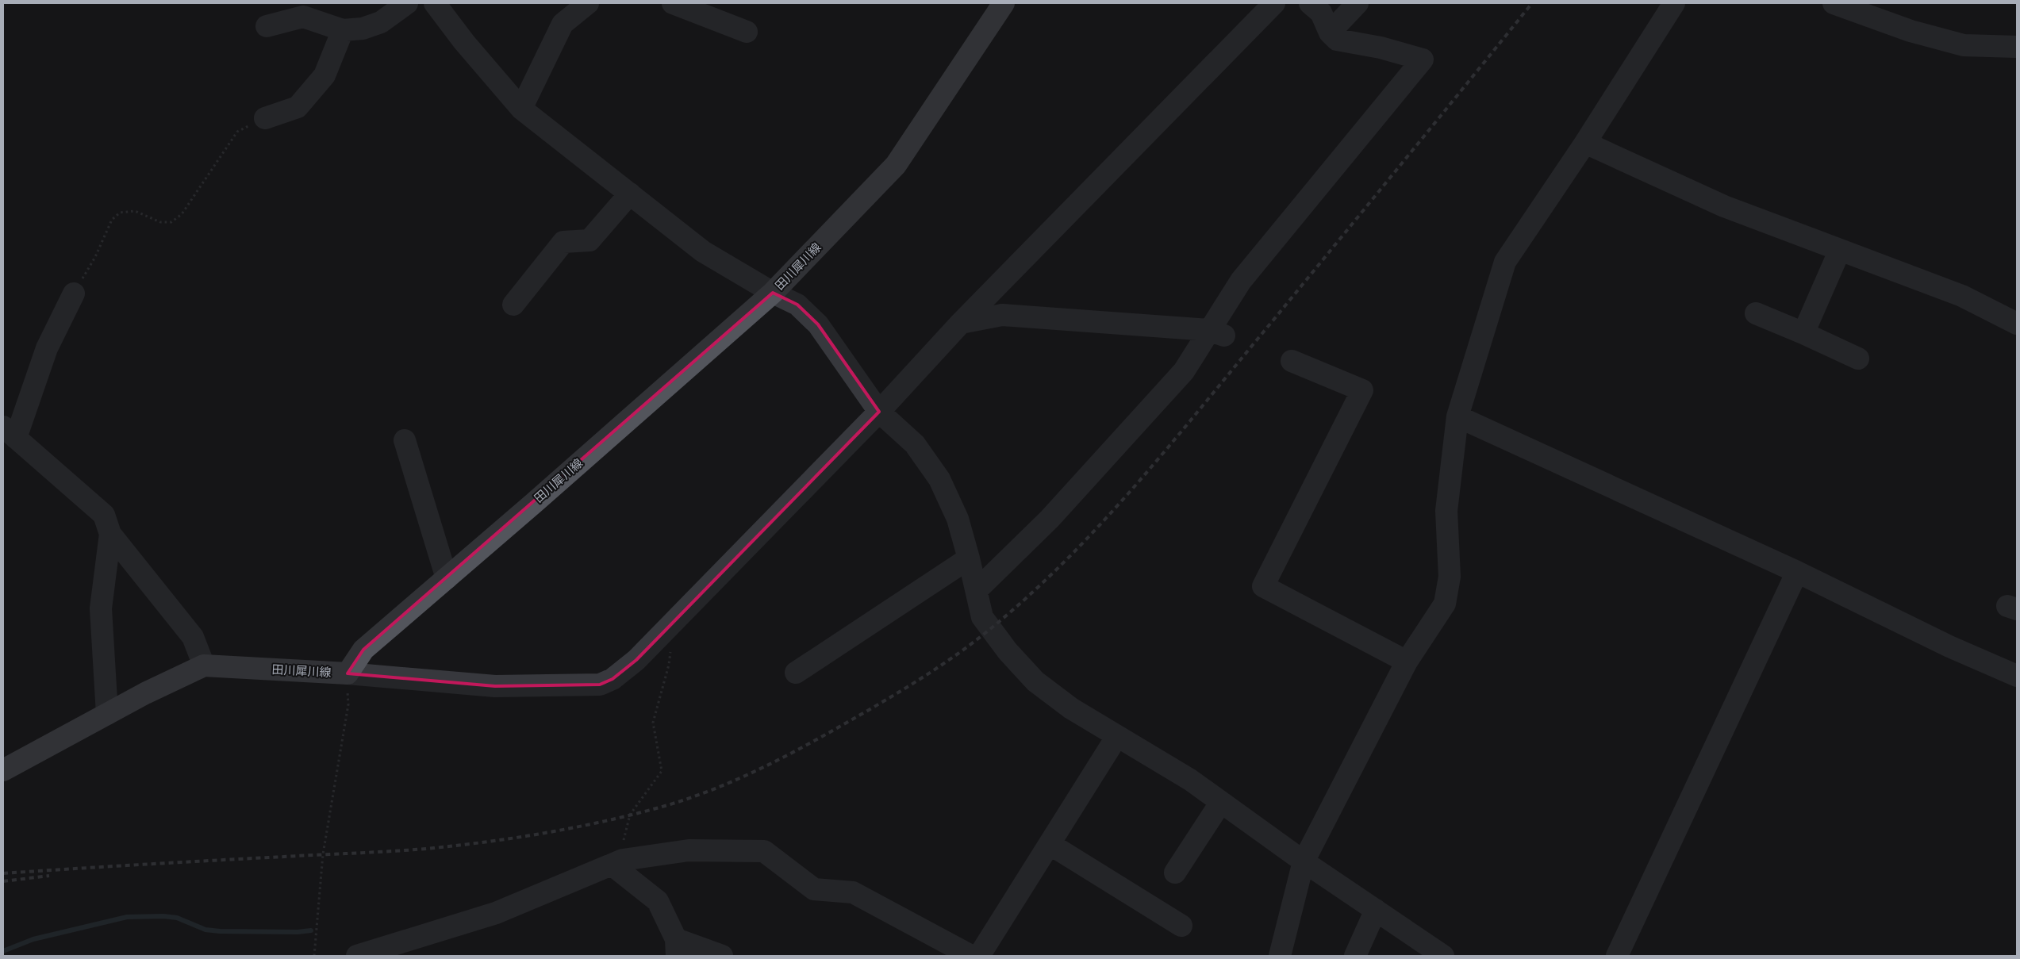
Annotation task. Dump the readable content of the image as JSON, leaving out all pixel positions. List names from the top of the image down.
{
  "streets": {
    "main road": ["田川犀川線"]
  }
}
